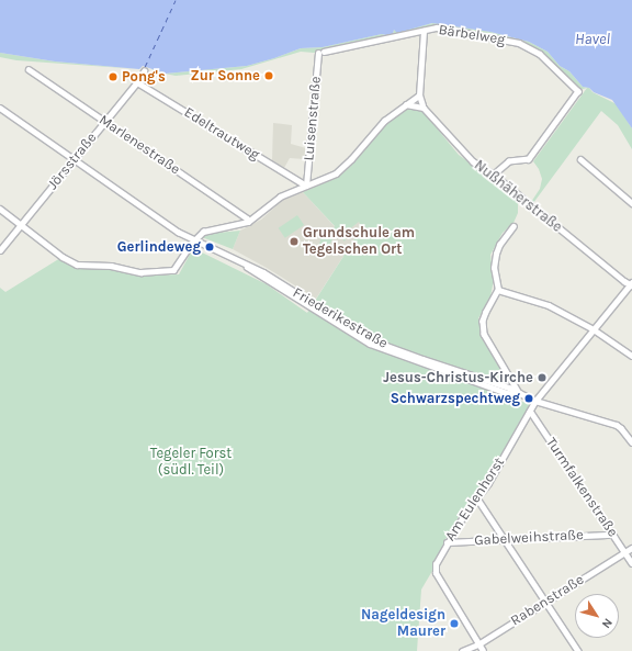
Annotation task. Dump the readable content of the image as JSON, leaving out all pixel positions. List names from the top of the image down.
{
  "streets": {
    "street": [
      "Bärbelweg",
      "Luisenstraße",
      "Edeltrautweg",
      "Marlenestraße",
      "Jörsstraße",
      "Nußhäherstraße",
      "Friederikestraße",
      "Turmfalkenstraße",
      "Am Eulenhorst",
      "Gabelweihstraße",
      "Rabenstraße"
    ]
  },
  "crossings": [
    ["Bärbelweg", "Luisenstraße"],
    ["Bärbelweg", "Nußhäherstraße"],
    ["Luisenstraße", "Edeltrautweg"],
    ["Edeltrautweg", "Jörsstraße"],
    ["Marlenestraße", "Jörsstraße"],
    ["Jörsstraße", "Friederikestraße"],
    ["Friederikestraße", "Am Eulenhorst"],
    ["Turmfalkenstraße", "Am Eulenhorst"],
    ["Turmfalkenstraße", "Gabelweihstraße"],
    ["Turmfalkenstraße", "Rabenstraße"],
    ["Am Eulenhorst", "Gabelweihstraße"],
    ["Am Eulenhorst", "Rabenstraße"]
  ],
  "water": ["Havel"],
  "parks": ["Tegeler Forst (südl. Teil)"],
  "places": [
    "Zur Sonne",
    "Pong's",
    "Grundschule am Tegelschen Ort",
    "Gerlindeweg",
    "Jesus-Christus-Kirche",
    "Schwarzspechtweg",
    "Nageldesign Maurer"
  ],
  "north": "bottom right"
}
